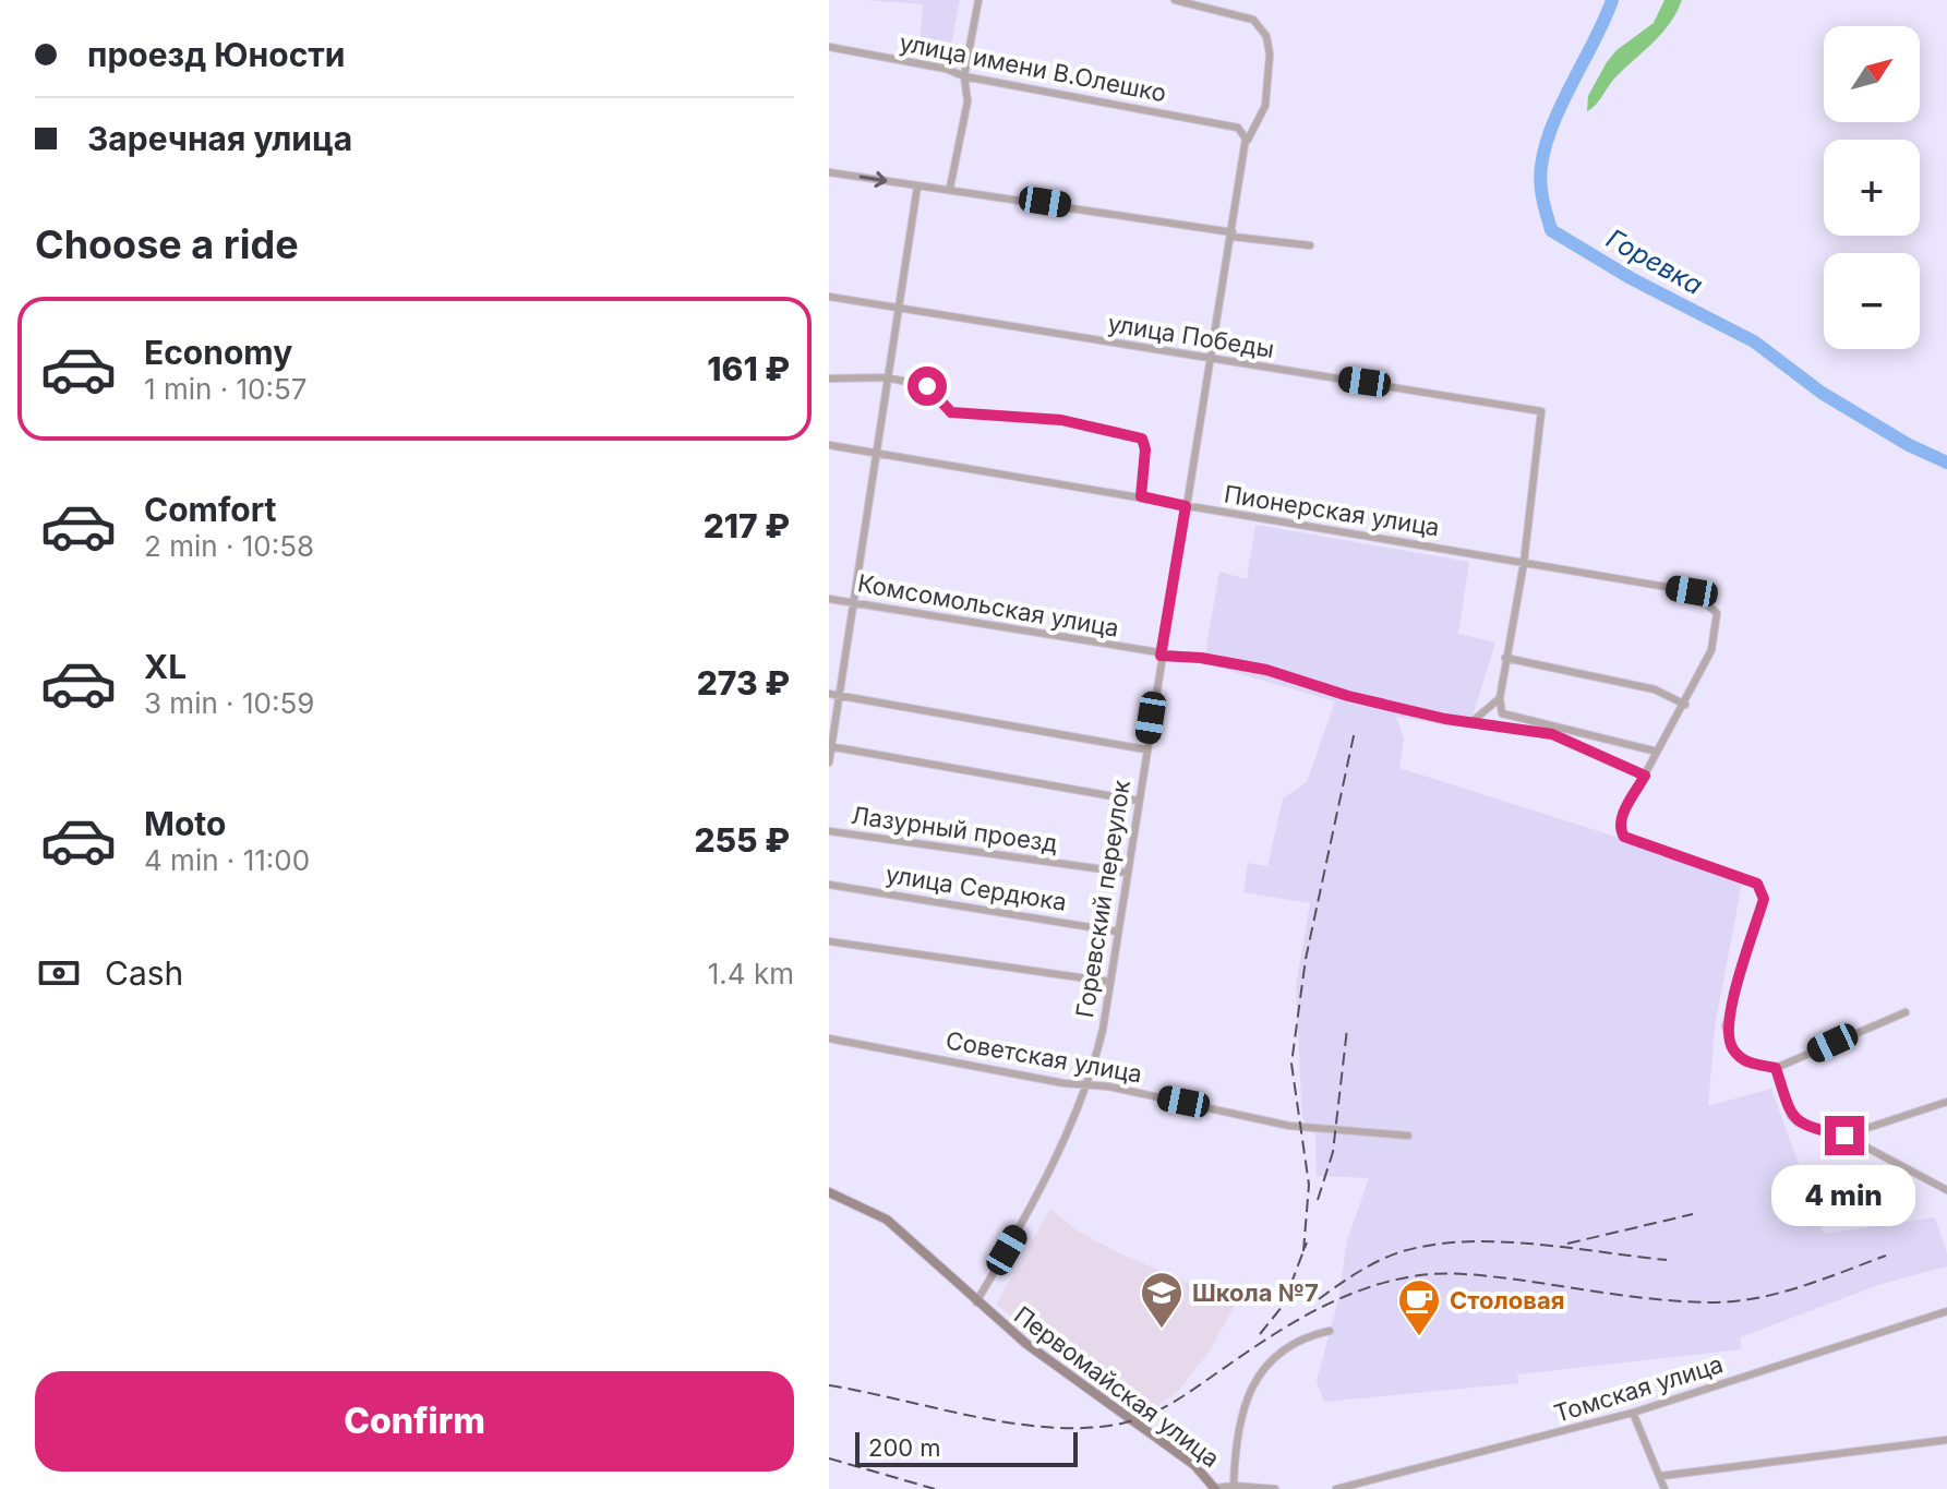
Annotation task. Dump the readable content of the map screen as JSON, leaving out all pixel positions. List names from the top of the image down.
{
  "streets": {
    "main road": ["Первомайская улица"],
    "street": [
      "улица имени В.Олешко",
      "улица Победы",
      "Пионерская улица",
      "Комсомольская улица",
      "Лазурный проезд",
      "улица Сердюка",
      "Горевский переулок",
      "Советская улица",
      "Томская улица"
    ]
  },
  "crossings": [
    ["улица имени В.Олешко", "Горевский переулок"],
    ["улица Победы", "Пионерская улица"],
    ["улица Победы", "Горевский переулок"],
    ["Пионерская улица", "Горевский переулок"],
    ["Комсомольская улица", "Горевский переулок"],
    ["Лазурный проезд", "Горевский переулок"],
    ["улица Сердюка", "Горевский переулок"],
    ["Горевский переулок", "Советская улица"],
    ["Горевский переулок", "Первомайская улица"]
  ],
  "water": ["Горевка"],
  "places": {
    "school or university": ["Школа №7"],
    "cafe": ["Столовая"]
  },
  "scale_bar": "200 m",
  "north": "top right",
  "page": {
    "banner": ["проезд Юности", "Заречная улица"],
    "map_buttons": ["+", "−"],
    "heading": "Choose a ride",
    "list": [
      {
        "name": "Economy",
        "note": "1 min · 10:57",
        "value": "161 ₽"
      },
      {
        "name": "Comfort",
        "note": "2 min · 10:58",
        "value": "217 ₽"
      },
      {
        "name": "XL",
        "note": "3 min · 10:59",
        "value": "273 ₽"
      },
      {
        "name": "Moto",
        "note": "4 min · 11:00",
        "value": "255 ₽"
      }
    ],
    "pay": ["Cash", "1.4 km"],
    "bubble": "4 min",
    "buttons": "Confirm",
    "scale": "200 m"
  }
}
